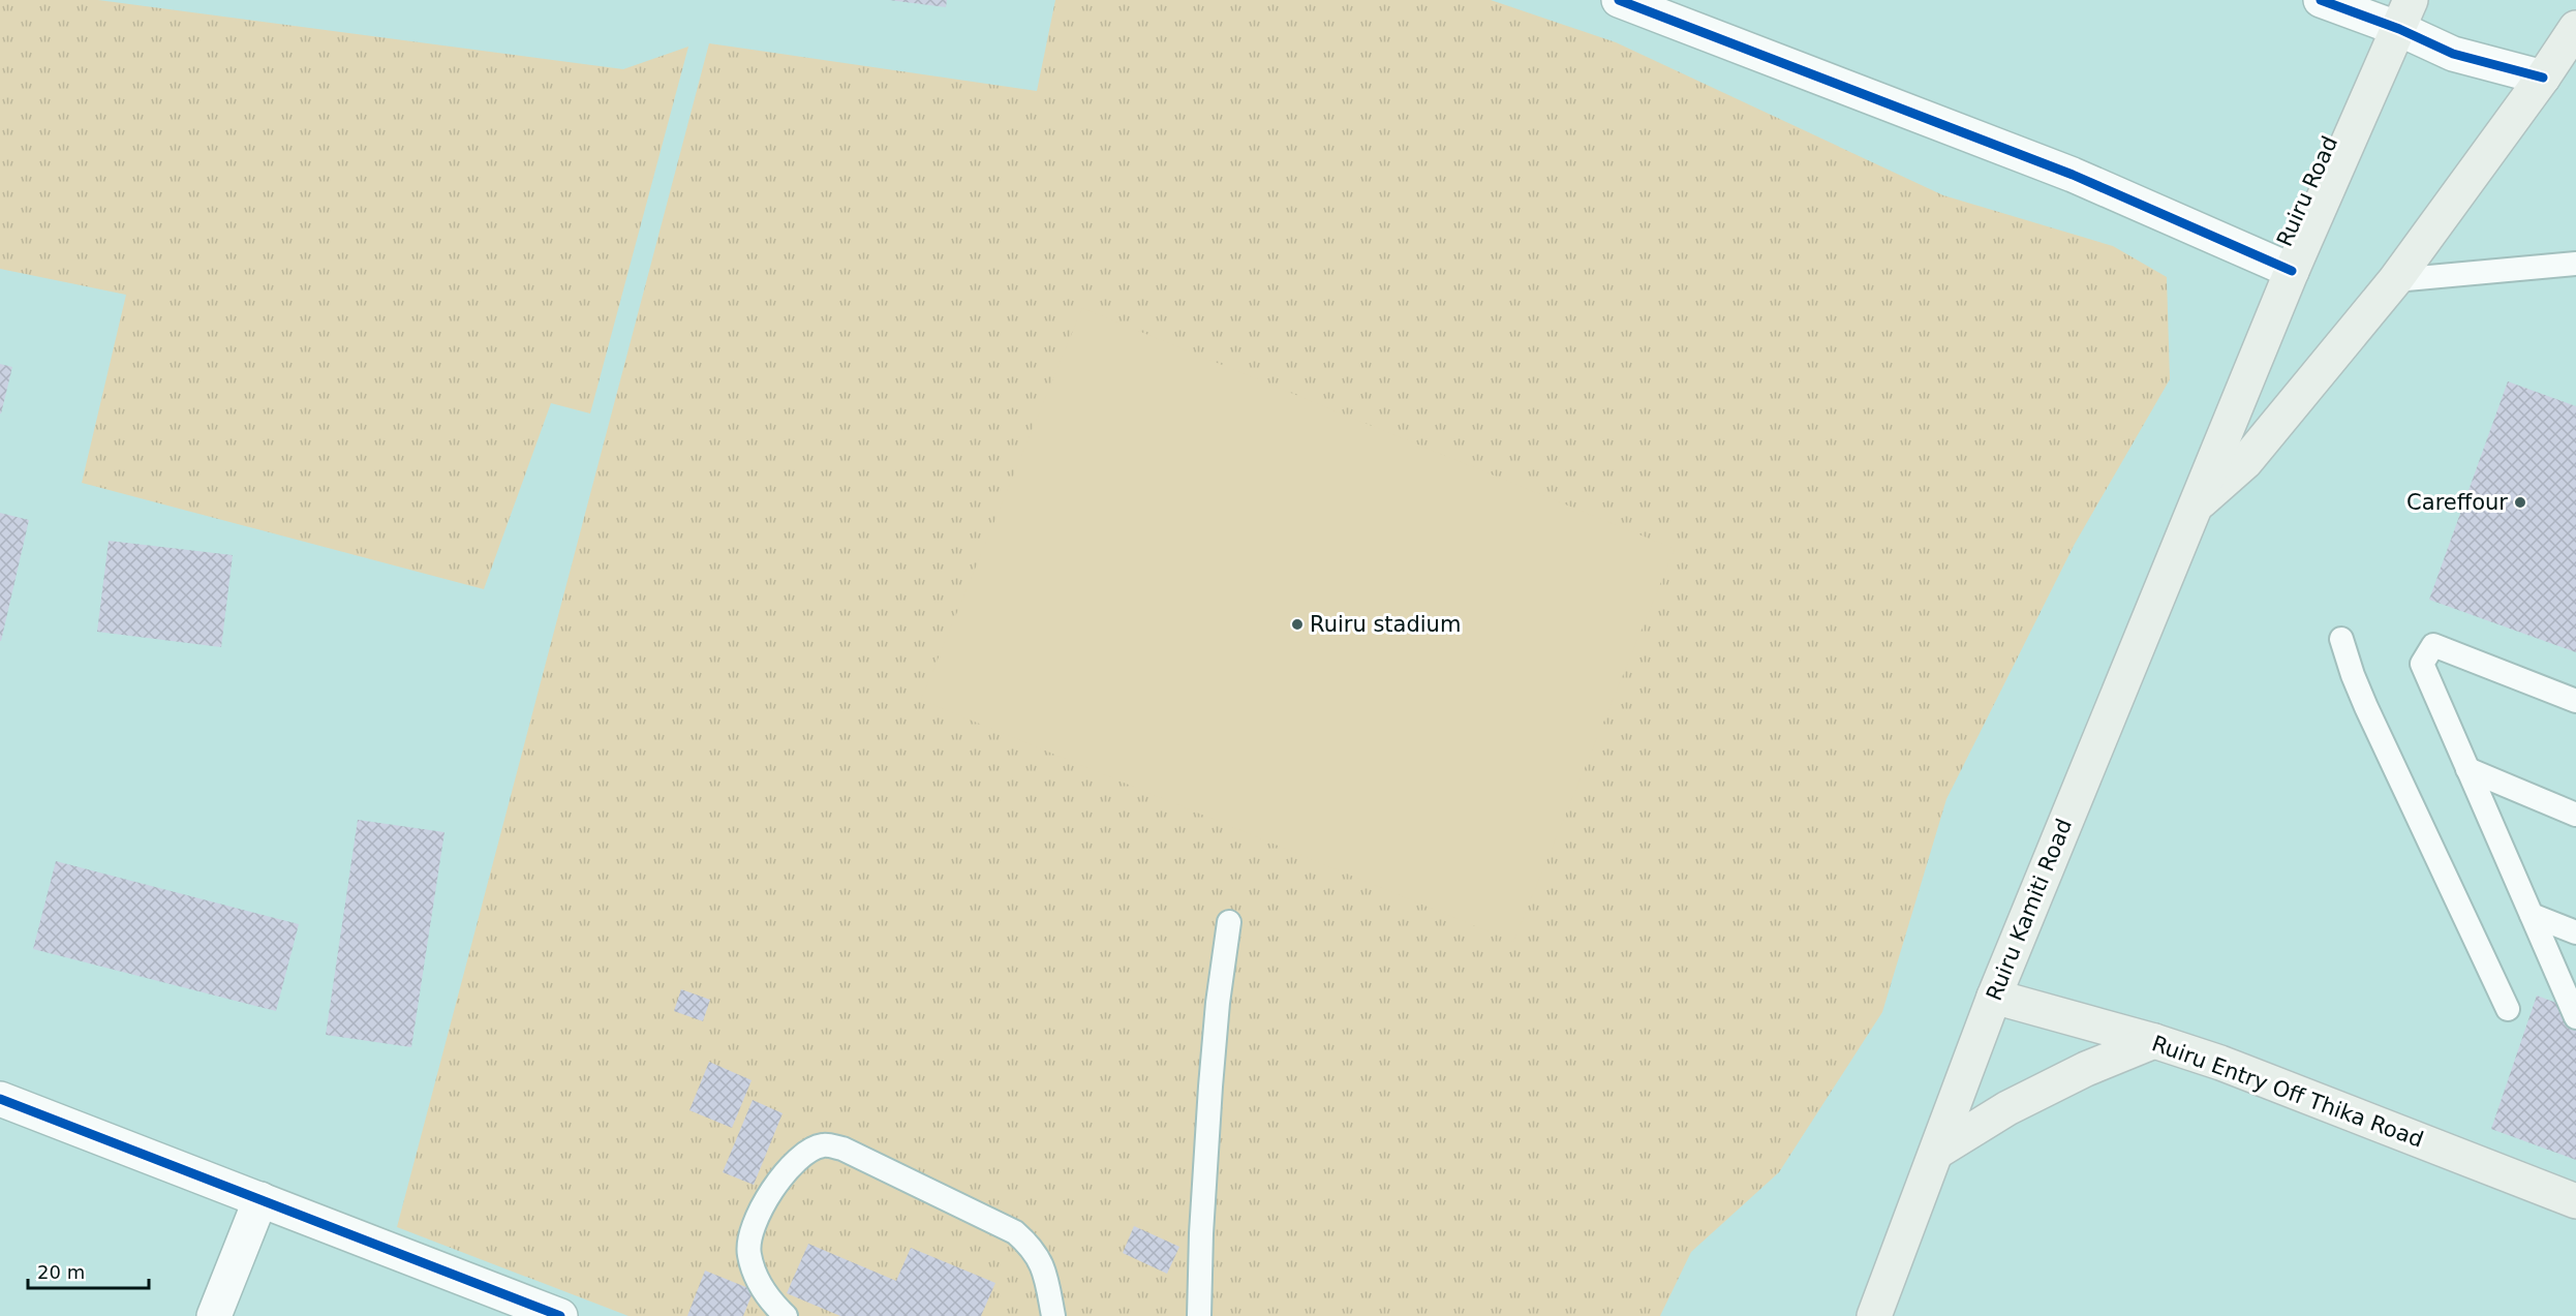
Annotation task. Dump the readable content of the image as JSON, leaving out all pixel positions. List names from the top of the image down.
{
  "streets": {
    "main road": ["Ruiru Road", "Ruiru Kamiti Road", "Ruiru Entry Off Thika Road"]
  },
  "crossings": [
    ["Ruiru Road", "Ruiru Kamiti Road"],
    ["Ruiru Kamiti Road", "Ruiru Entry Off Thika Road"]
  ],
  "places": ["Careffour", "Ruiru stadium"],
  "scale_bar": "20 m"
}
